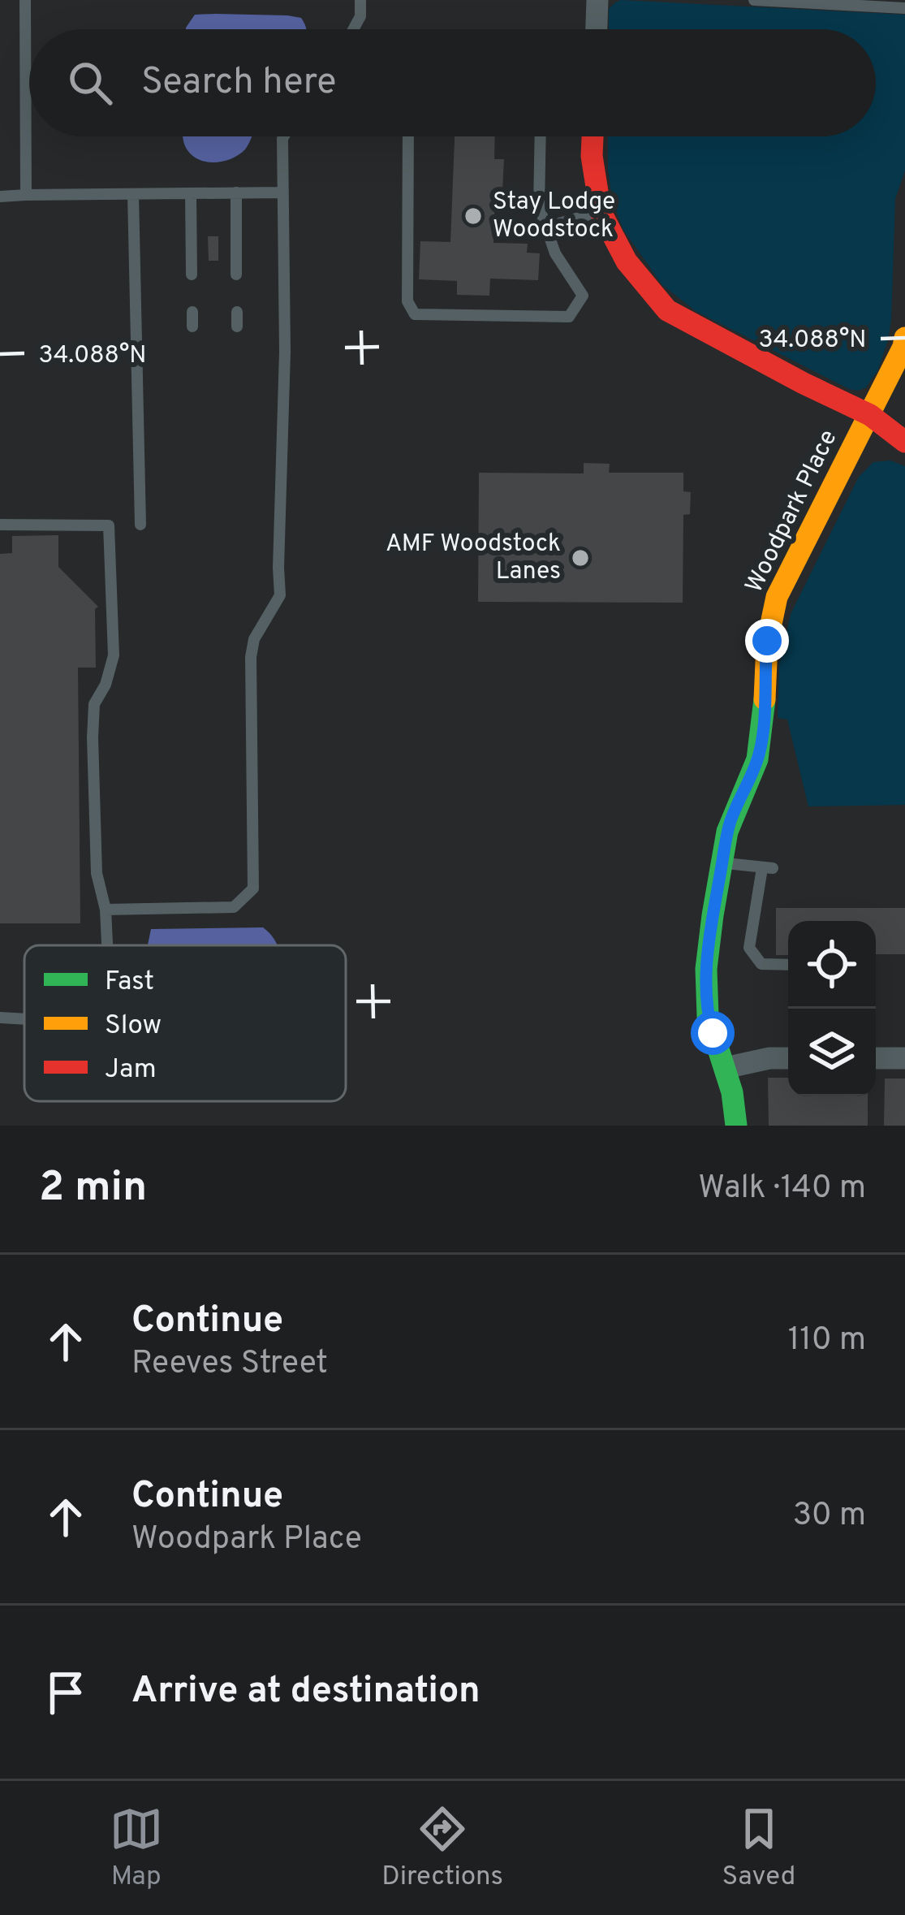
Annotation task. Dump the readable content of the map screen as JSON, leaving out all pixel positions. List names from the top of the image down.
{
  "streets": {
    "street": ["Woodpark Place"]
  },
  "places": ["Stay Lodge Woodstock", "AMF Woodstock Lanes"],
  "legend": ["Fast", "Slow", "Jam"],
  "page": {
    "search": "Search here",
    "heading": ["2 min", "Walk · 140 m"],
    "list": [
      ["Continue", "Reeves Street", "110 m"],
      ["Continue", "Woodpark Place", "30 m"],
      "Arrive at destination"
    ],
    "nav": ["Map", "Directions", "Saved"]
  },
  "coordinates": ["34.088°N"]
}
